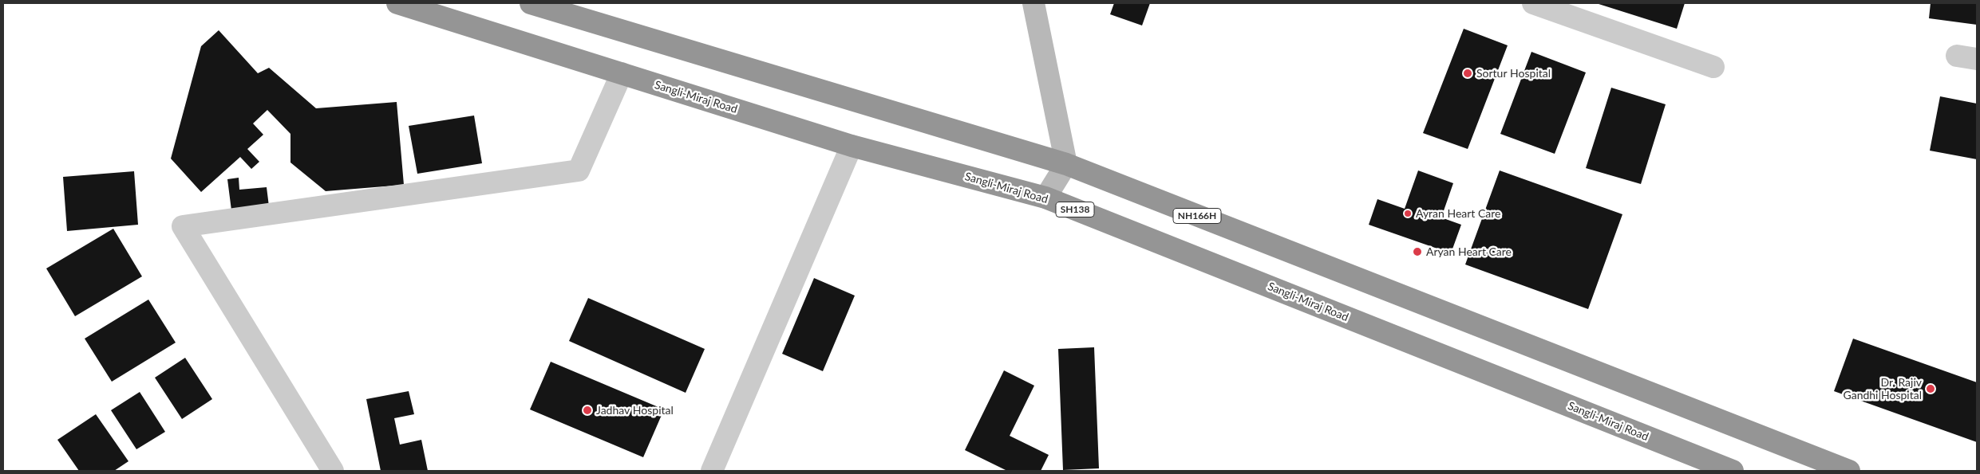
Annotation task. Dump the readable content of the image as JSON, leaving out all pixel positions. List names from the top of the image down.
{
  "streets": {
    "highway": ["Sangli-Miraj Road", "SH138", "NH166H"]
  },
  "places": [
    "Sortur Hospital",
    "Ayran Heart Care",
    "Aryan Heart Care",
    "Dr. Rajiv Gandhi Hospital",
    "Jadhav Hospital"
  ]
}
